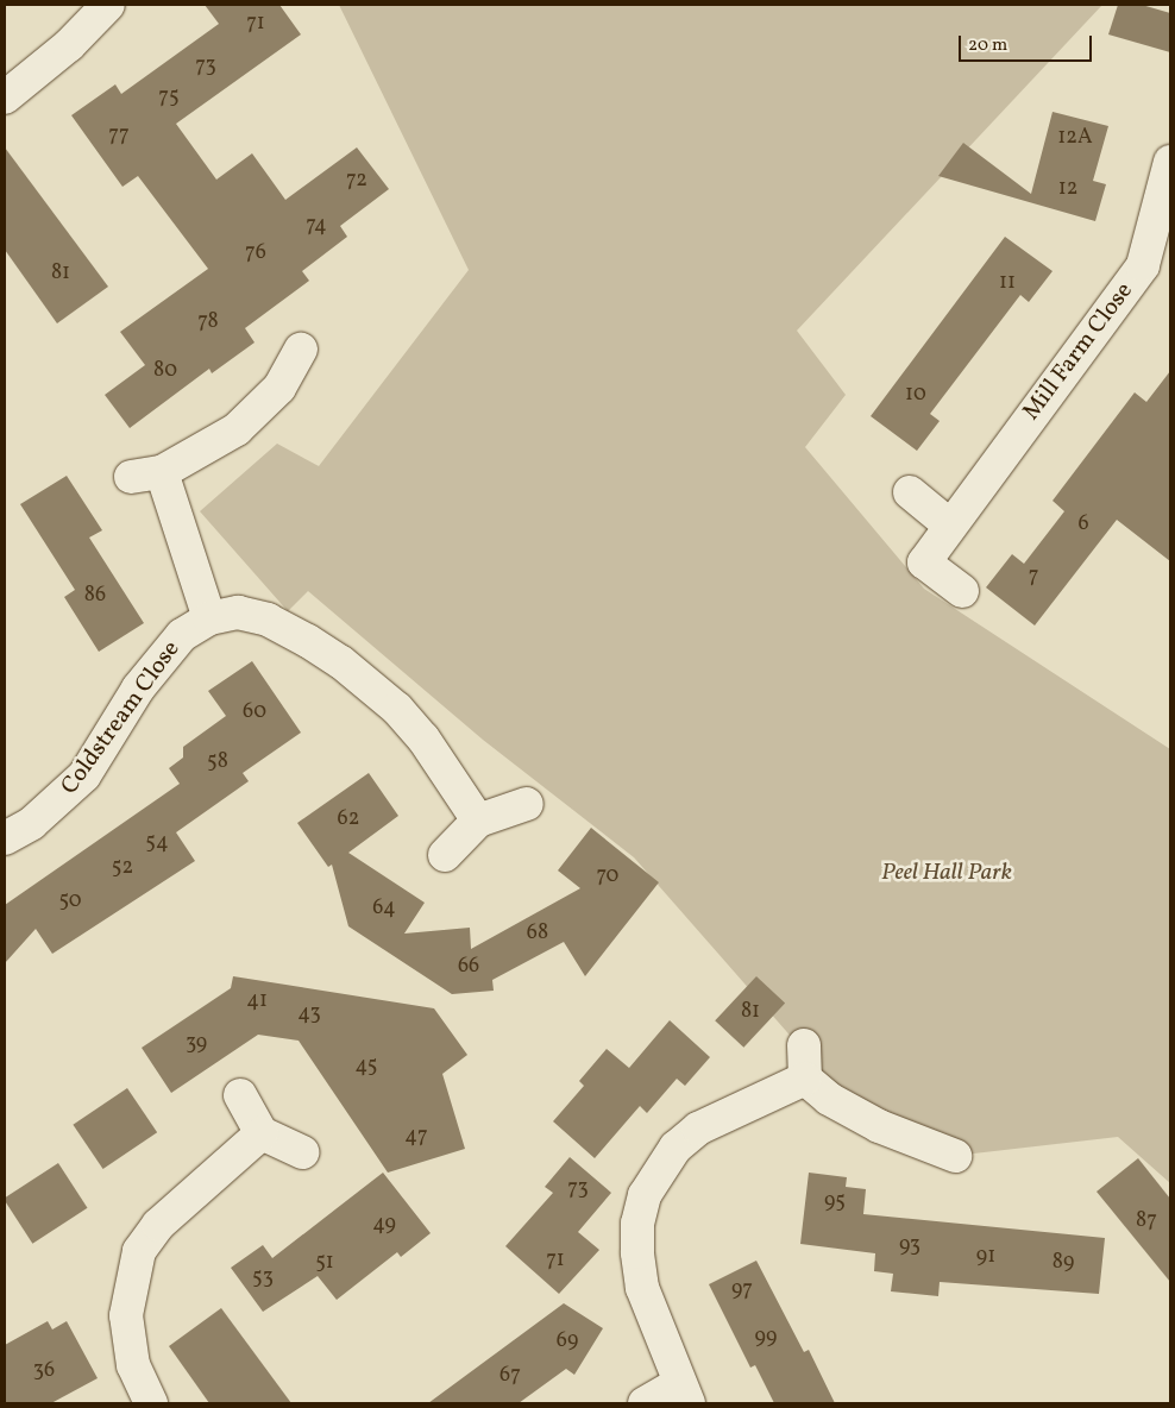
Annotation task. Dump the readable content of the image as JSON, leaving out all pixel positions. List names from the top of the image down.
{
  "streets": {
    "street": ["Mill Farm Close", "Coldstream Close"]
  },
  "parks": ["Peel Hall Park"],
  "house_numbers": [
    "71",
    "73",
    "75",
    "77",
    "12A",
    "72",
    "12",
    "74",
    "76",
    "81",
    "11",
    "78",
    "80",
    "10",
    "6",
    "7",
    "86",
    "60",
    "58",
    "62",
    "54",
    "52",
    "70",
    "50",
    "64",
    "68",
    "66",
    "41",
    "81",
    "43",
    "39",
    "45",
    "47",
    "73",
    "95",
    "87",
    "49",
    "93",
    "91",
    "71",
    "51",
    "89",
    "53",
    "97",
    "99",
    "69",
    "36",
    "67"
  ],
  "scale_bar": "20 m"
}
